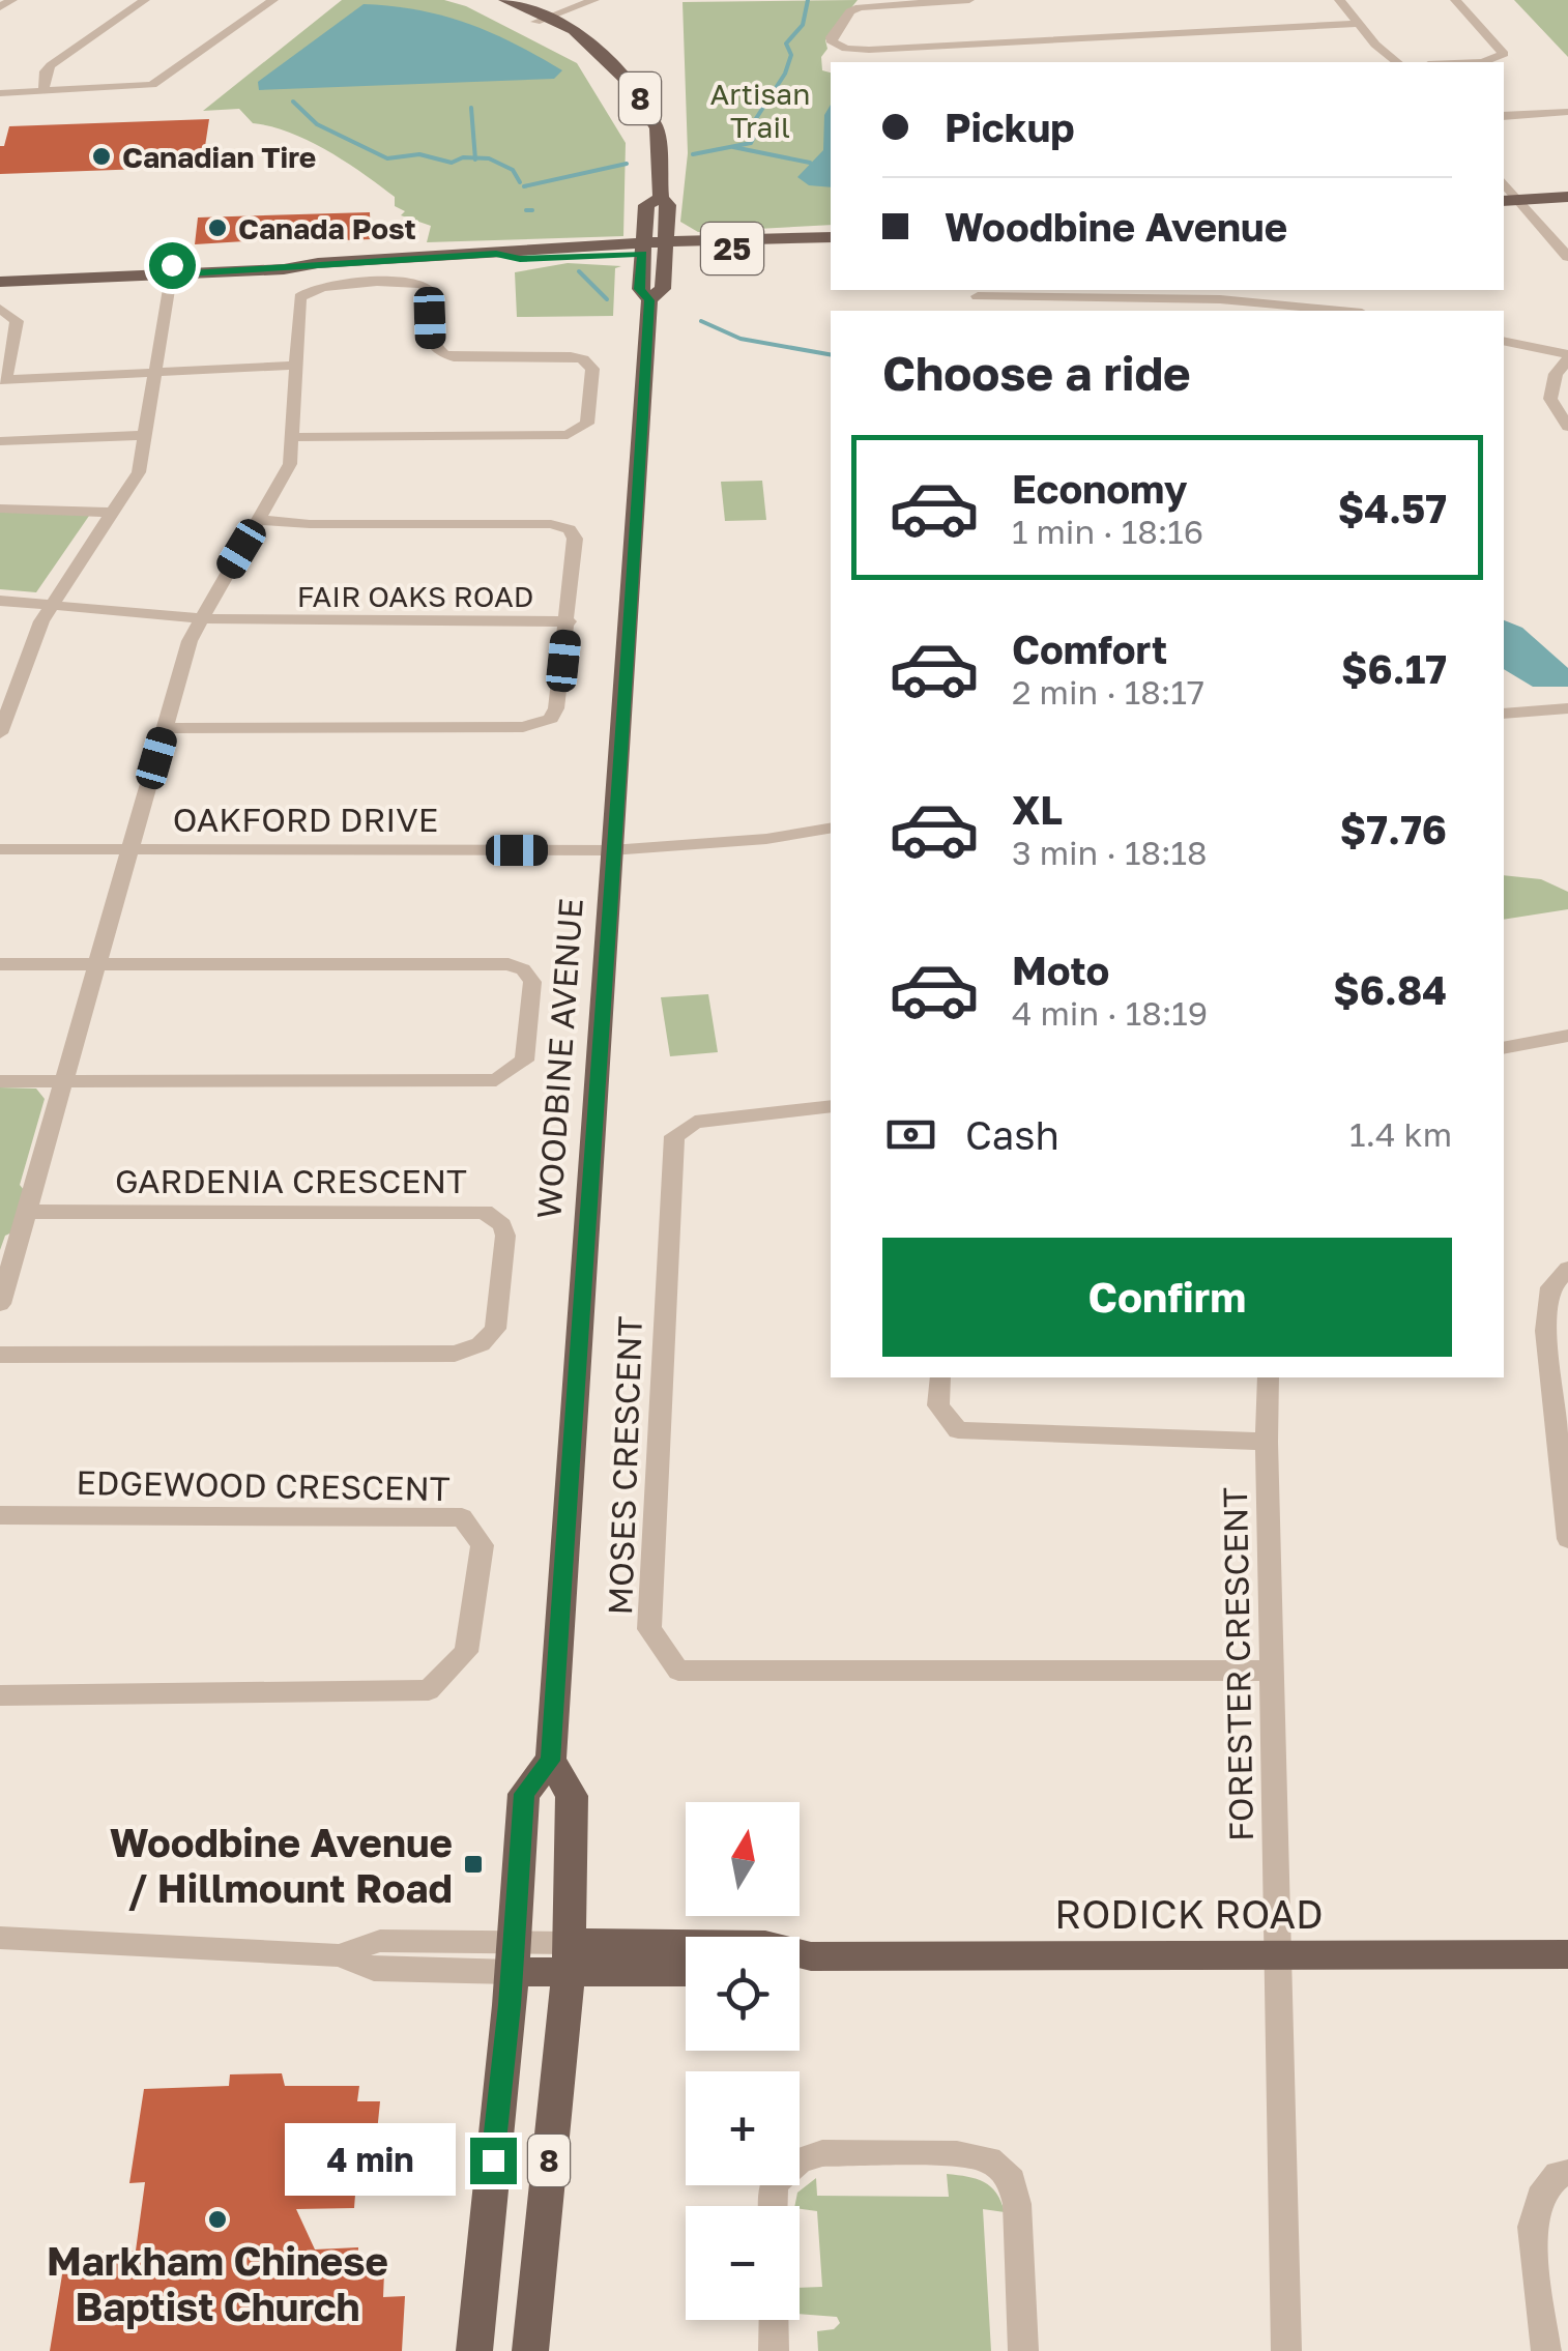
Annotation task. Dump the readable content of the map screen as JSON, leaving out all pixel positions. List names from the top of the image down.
{
  "streets": {
    "main road": [
      "8",
      "25",
      "WOODBINE AVENUE",
      "RODICK ROAD"
    ],
    "street": [
      "FAIR OAKS ROAD",
      "OAKFORD DRIVE",
      "GARDENIA CRESCENT",
      "MOSES CRESCENT",
      "EDGEWOOD CRESCENT",
      "FORESTER CRESCENT"
    ]
  },
  "crossings": [
    ["25", "WOODBINE AVENUE"],
    ["OAKFORD DRIVE", "WOODBINE AVENUE"],
    ["WOODBINE AVENUE", "RODICK ROAD"],
    ["MOSES CRESCENT", "FORESTER CRESCENT"],
    ["FORESTER CRESCENT", "RODICK ROAD"]
  ],
  "parks": ["Artisan Trail"],
  "places": {
    "other": ["Canadian Tire", "Canada Post", "Markham Chinese Baptist Church"],
    "transit": ["Woodbine Avenue / Hillmount Road"]
  },
  "north": "top",
  "page": {
    "banner": ["Pickup", "Woodbine Avenue"],
    "heading": "Choose a ride",
    "list": [
      {
        "name": "Economy",
        "note": "1 min · 18:16",
        "value": "$4.57"
      },
      {
        "name": "Comfort",
        "note": "2 min · 18:17",
        "value": "$6.17"
      },
      {
        "name": "XL",
        "note": "3 min · 18:18",
        "value": "$7.76"
      },
      {
        "name": "Moto",
        "note": "4 min · 18:19",
        "value": "$6.84"
      }
    ],
    "pay": ["Cash", "1.4 km"],
    "buttons": "Confirm",
    "map_buttons": ["+", "−"],
    "bubble": "4 min"
  }
}
